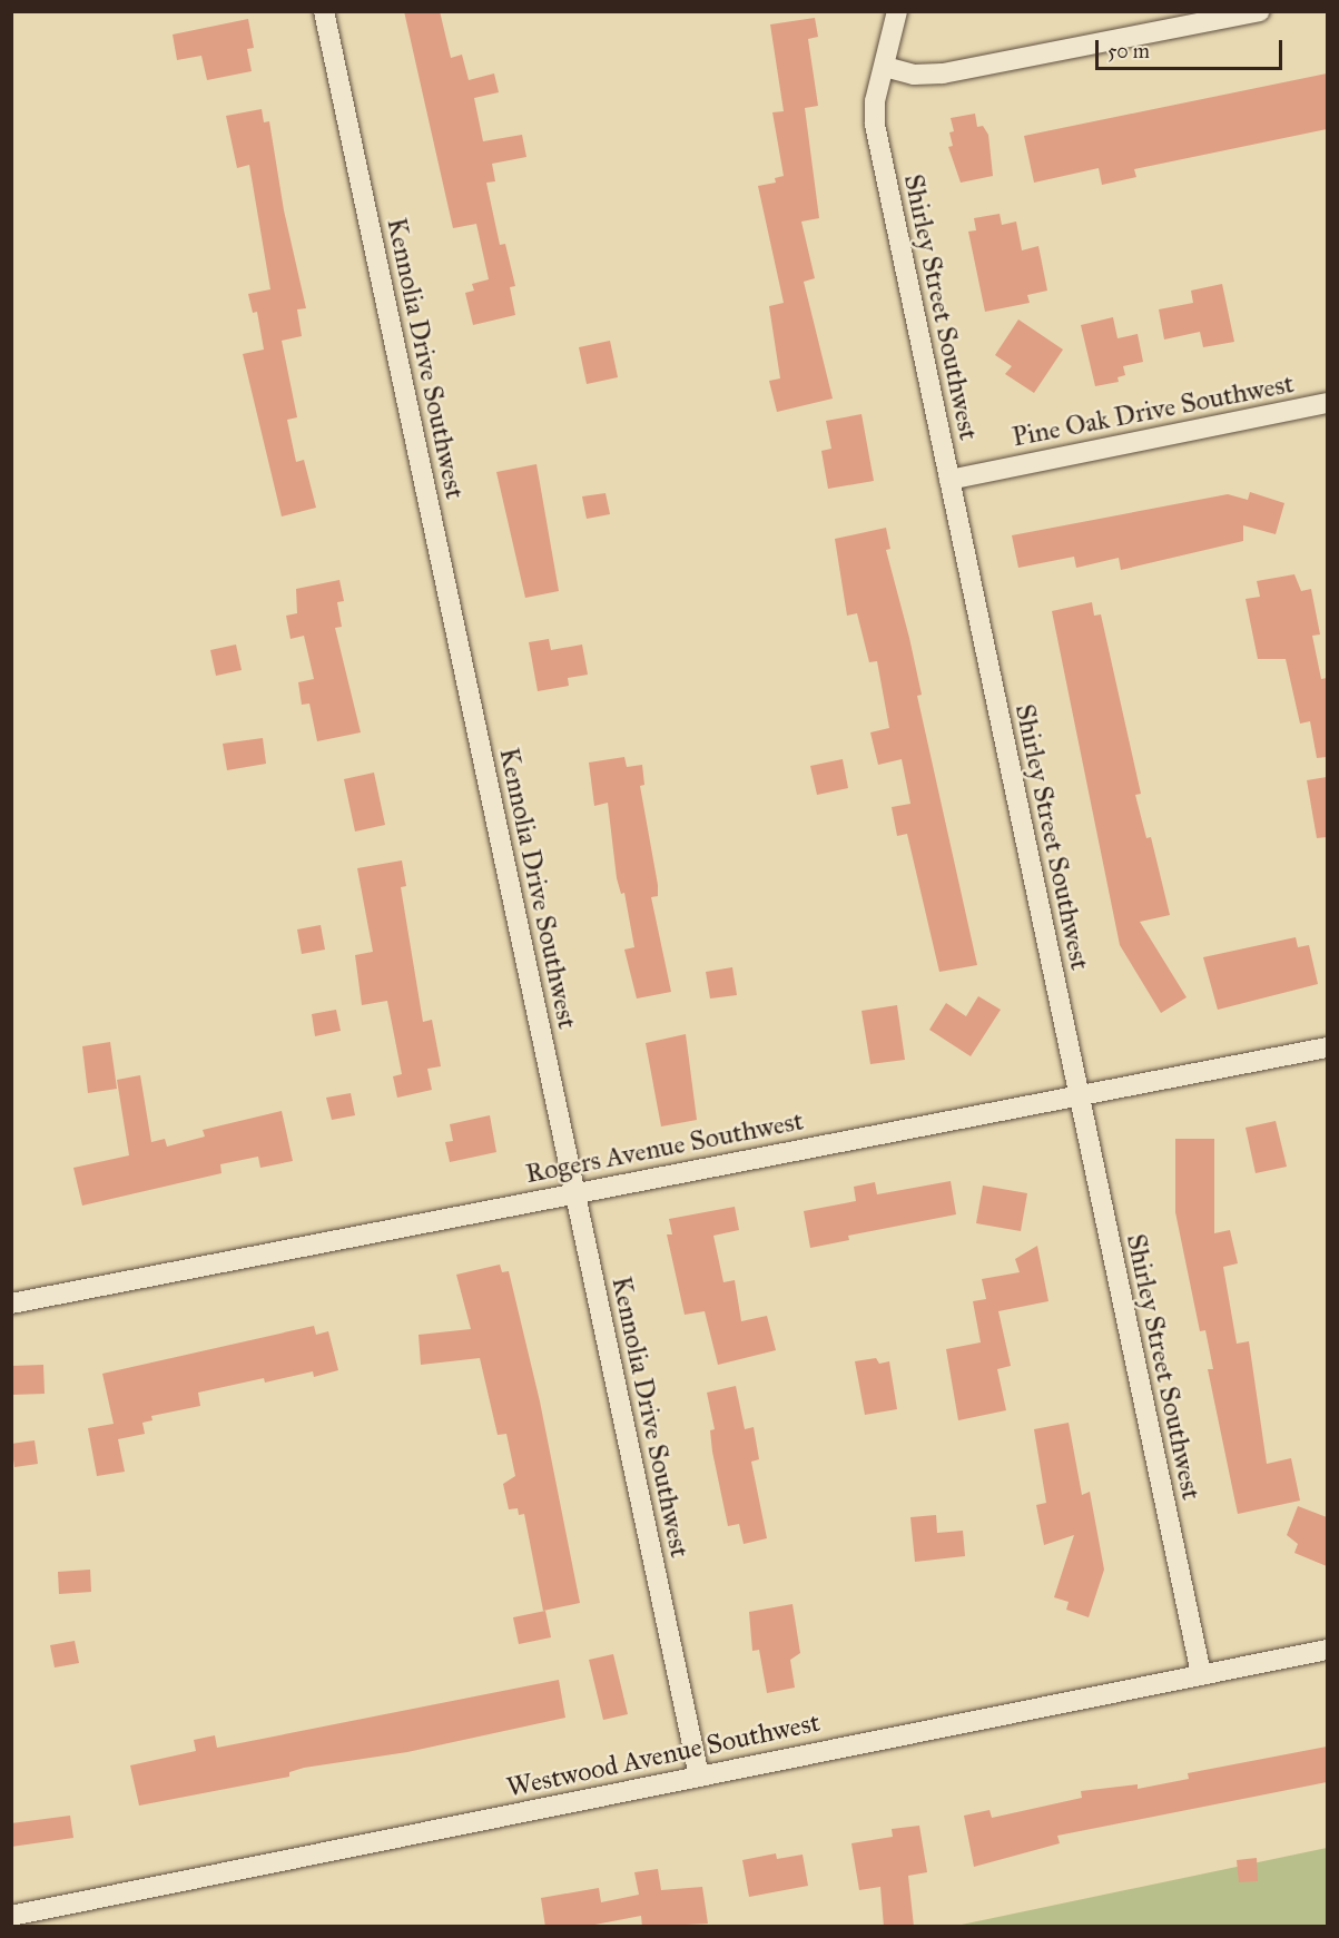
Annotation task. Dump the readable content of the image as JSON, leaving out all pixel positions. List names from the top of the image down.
{
  "streets": {
    "street": [
      "Shirley Street Southwest",
      "Kennolia Drive Southwest",
      "Pine Oak Drive Southwest",
      "Rogers Avenue Southwest",
      "Westwood Avenue Southwest"
    ]
  },
  "crossings": [
    ["Shirley Street Southwest", "Pine Oak Drive Southwest"],
    ["Shirley Street Southwest", "Rogers Avenue Southwest"],
    ["Shirley Street Southwest", "Westwood Avenue Southwest"],
    ["Kennolia Drive Southwest", "Rogers Avenue Southwest"],
    ["Kennolia Drive Southwest", "Westwood Avenue Southwest"]
  ],
  "scale_bar": "50 m"
}
